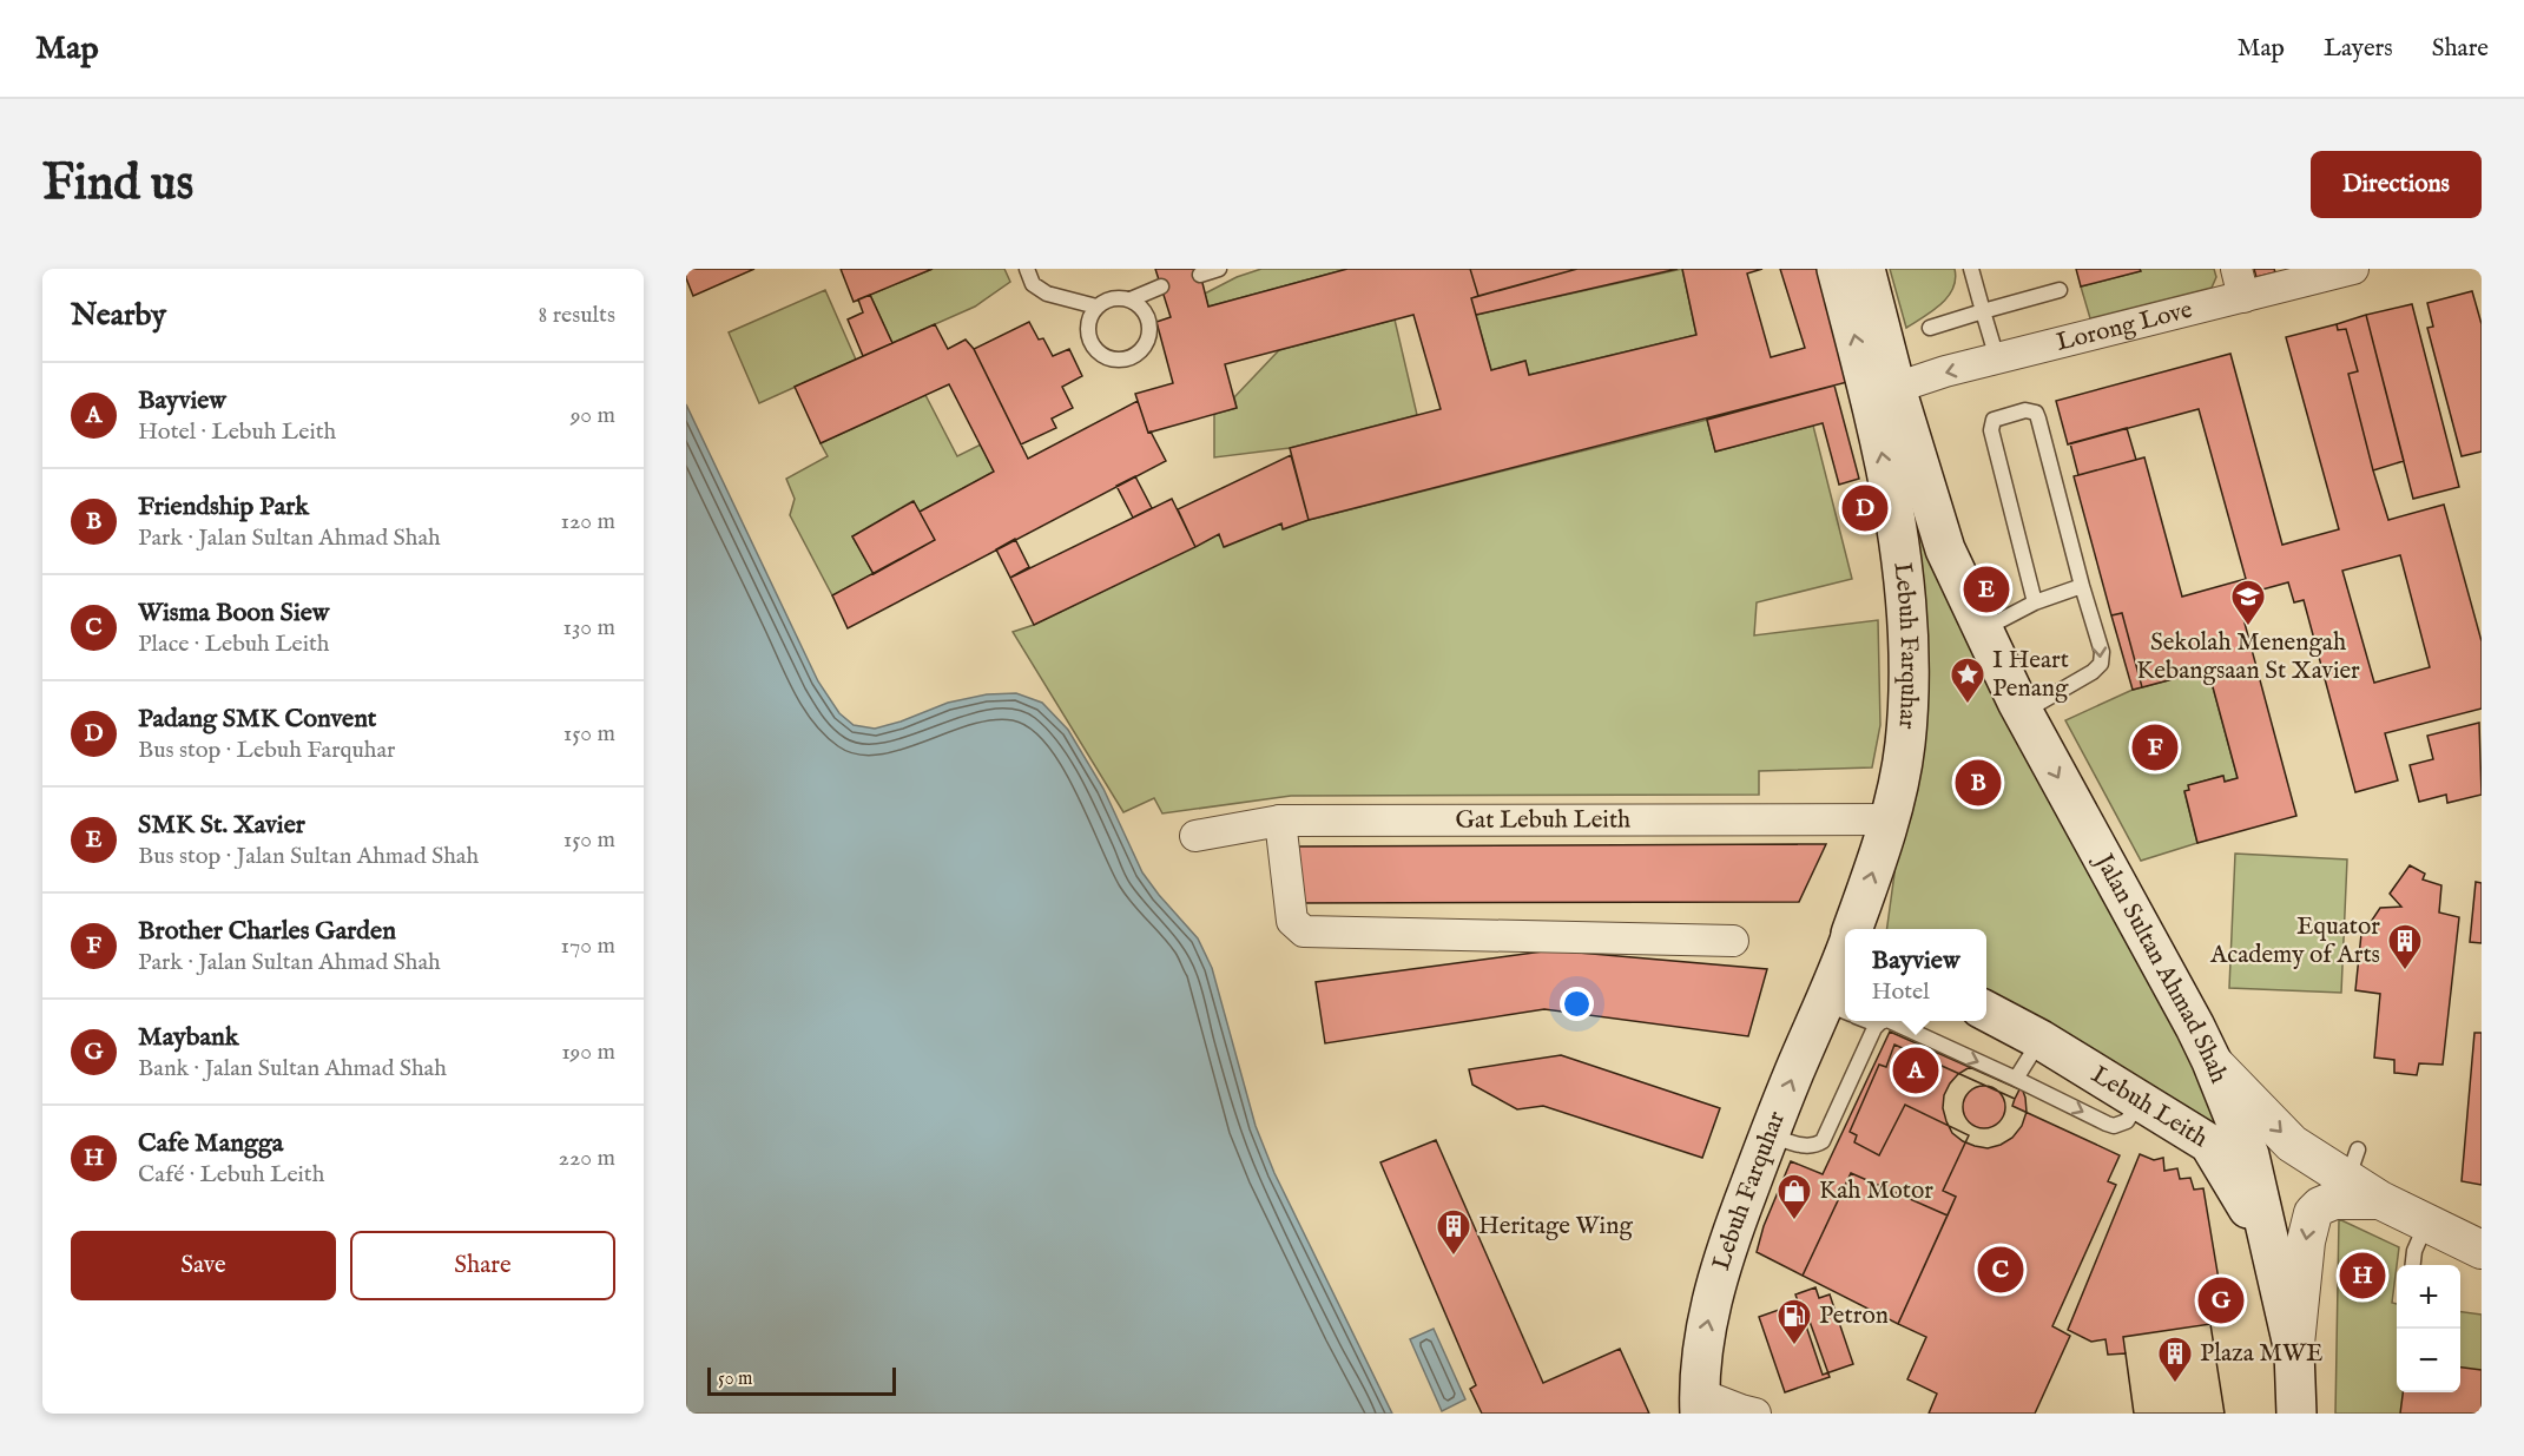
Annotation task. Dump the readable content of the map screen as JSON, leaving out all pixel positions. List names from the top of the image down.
{
  "streets": {
    "main road": ["Lebuh Farquhar", "Jalan Sultan Ahmad Shah", "Lebuh Leith"],
    "street": ["Lorong Love", "Gat Lebuh Leith"]
  },
  "crossings": [
    ["Lorong Love", "Lebuh Farquhar"],
    ["Lebuh Farquhar", "Gat Lebuh Leith"],
    ["Lebuh Farquhar", "Jalan Sultan Ahmad Shah"],
    ["Jalan Sultan Ahmad Shah", "Lebuh Leith"]
  ],
  "one_way": ["Lebuh Farquhar", "Jalan Sultan Ahmad Shah"],
  "places": {
    "school or university": ["Sekolah Menengah Kebangsaan St Xavier"],
    "place": ["I Heart Penang"],
    "building": ["Equator Academy of Arts", "Heritage Wing", "Plaza MWE"],
    "shop": ["Kah Motor"],
    "fuel station": ["Petron"]
  },
  "scale_bar": "50 m",
  "page": {
    "header": "Map",
    "nav": ["Map", "Layers", "Share"],
    "buttons": [
      "Directions",
      ["Save", "Share"]
    ],
    "title": "Find us",
    "heading": ["Nearby", "8 results"],
    "list": [
      {
        "mark": "A",
        "name": "Bayview",
        "note": "Hotel · Lebuh Leith",
        "value": "90 m"
      },
      {
        "mark": "B",
        "name": "Friendship Park",
        "note": "Park · Jalan Sultan Ahmad Shah",
        "value": "120 m"
      },
      {
        "mark": "C",
        "name": "Wisma Boon Siew",
        "note": "Place · Lebuh Leith",
        "value": "130 m"
      },
      {
        "mark": "D",
        "name": "Padang SMK Convent",
        "note": "Bus stop · Lebuh Farquhar",
        "value": "150 m"
      },
      {
        "mark": "E",
        "name": "SMK St. Xavier",
        "note": "Bus stop · Jalan Sultan Ahmad Shah",
        "value": "150 m"
      },
      {
        "mark": "F",
        "name": "Brother Charles Garden",
        "note": "Park · Jalan Sultan Ahmad Shah",
        "value": "170 m"
      },
      {
        "mark": "G",
        "name": "Maybank",
        "note": "Bank · Jalan Sultan Ahmad Shah",
        "value": "190 m"
      },
      {
        "mark": "H",
        "name": "Cafe Mangga",
        "note": "Café · Lebuh Leith",
        "value": "220 m"
      }
    ],
    "pins": [
      "D",
      "E",
      "F",
      "B",
      "A",
      "C",
      "H",
      "G"
    ],
    "popup": ["Bayview", "Hotel"],
    "map_buttons": ["+", "−"],
    "scale": "50 m"
  }
}
